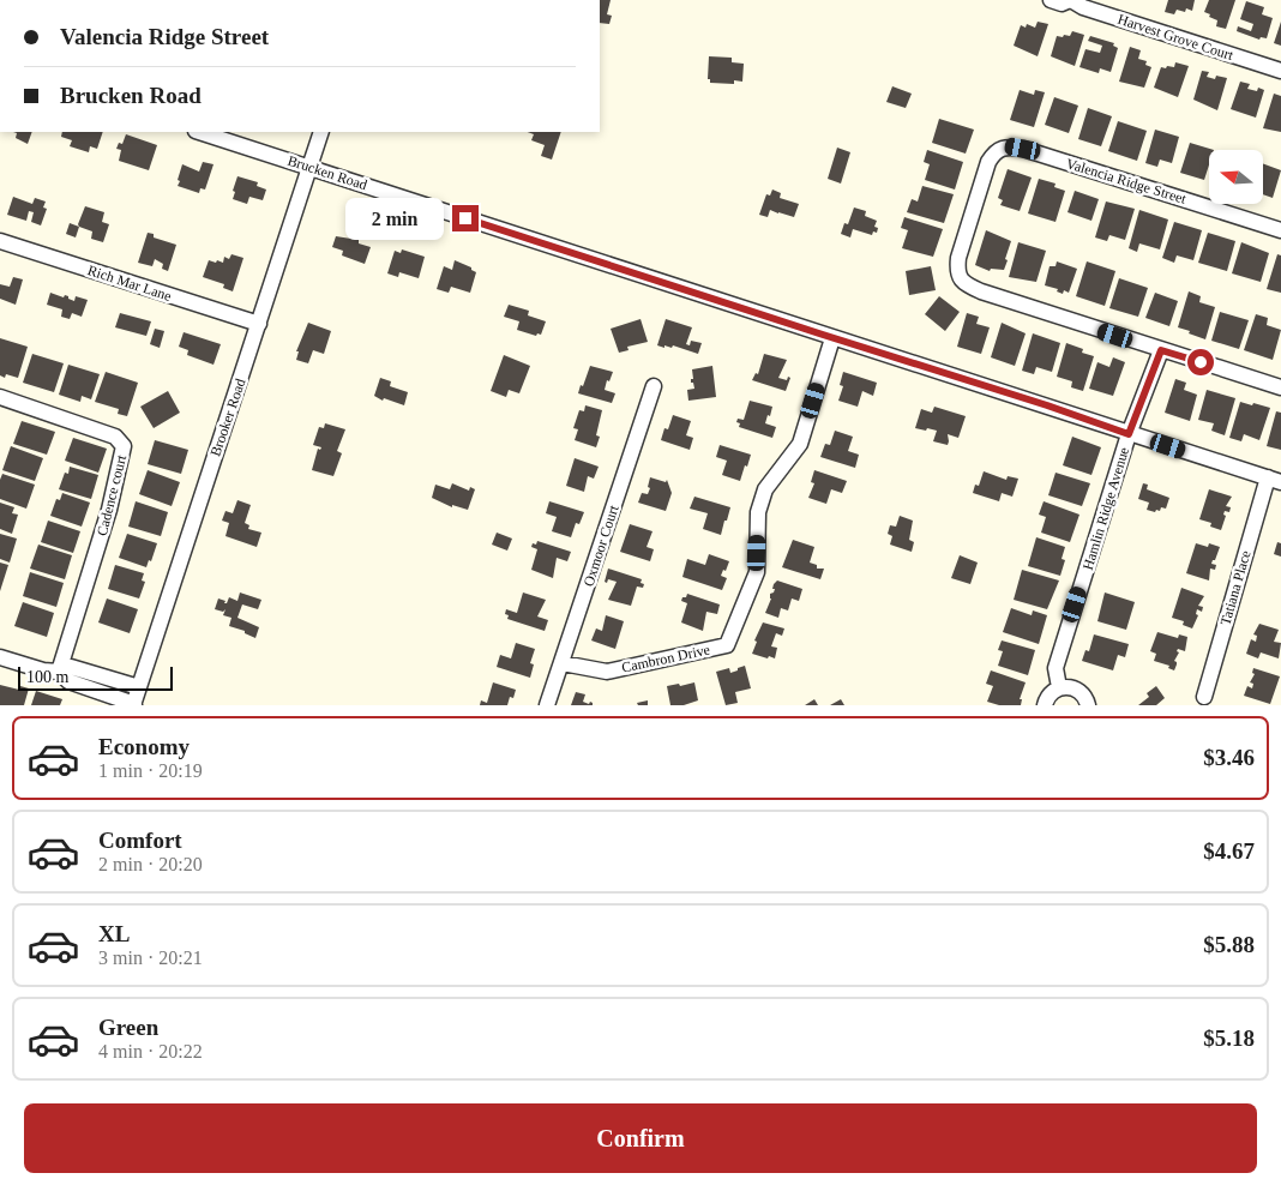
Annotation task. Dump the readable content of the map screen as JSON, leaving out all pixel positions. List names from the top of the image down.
{
  "streets": {
    "street": [
      "Harvest Grove Court",
      "Brucken Road",
      "Valencia Ridge Street",
      "Rich Mar Lane",
      "Brooker Road",
      "Cadence court",
      "Hamlin Ridge Avenue",
      "Oxmoor Court",
      "Tatiana Place",
      "Cambron Drive"
    ]
  },
  "crossings": [
    ["Brucken Road", "Brooker Road"],
    ["Brucken Road", "Hamlin Ridge Avenue"],
    ["Brucken Road", "Tatiana Place"],
    ["Brucken Road", "Cambron Drive"],
    ["Rich Mar Lane", "Brooker Road"],
    ["Oxmoor Court", "Cambron Drive"]
  ],
  "scale_bar": "100 m",
  "north": "left",
  "page": {
    "banner": ["Valencia Ridge Street", "Brucken Road"],
    "bubble": "2 min",
    "scale": "100 m",
    "list": [
      {
        "name": "Economy",
        "note": "1 min · 20:19",
        "value": "$3.46"
      },
      {
        "name": "Comfort",
        "note": "2 min · 20:20",
        "value": "$4.67"
      },
      {
        "name": "XL",
        "note": "3 min · 20:21",
        "value": "$5.88"
      },
      {
        "name": "Green",
        "note": "4 min · 20:22",
        "value": "$5.18"
      }
    ],
    "buttons": "Confirm"
  }
}
